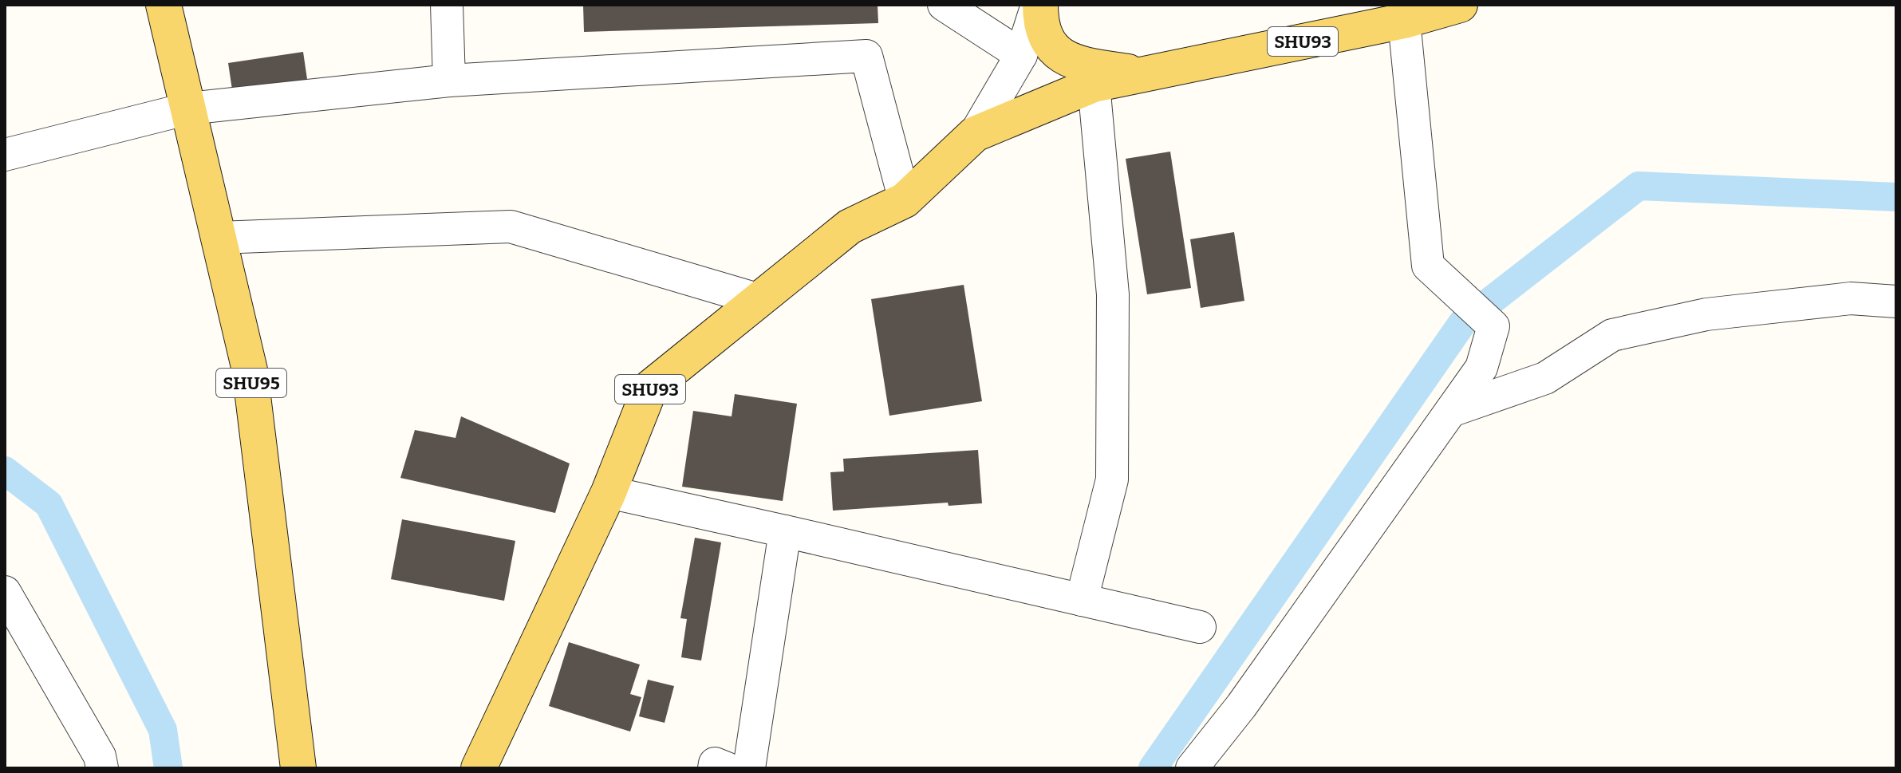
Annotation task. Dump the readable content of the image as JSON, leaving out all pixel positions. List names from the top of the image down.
{
  "streets": {
    "main road": ["SHU93", "SHU95"]
  }
}
